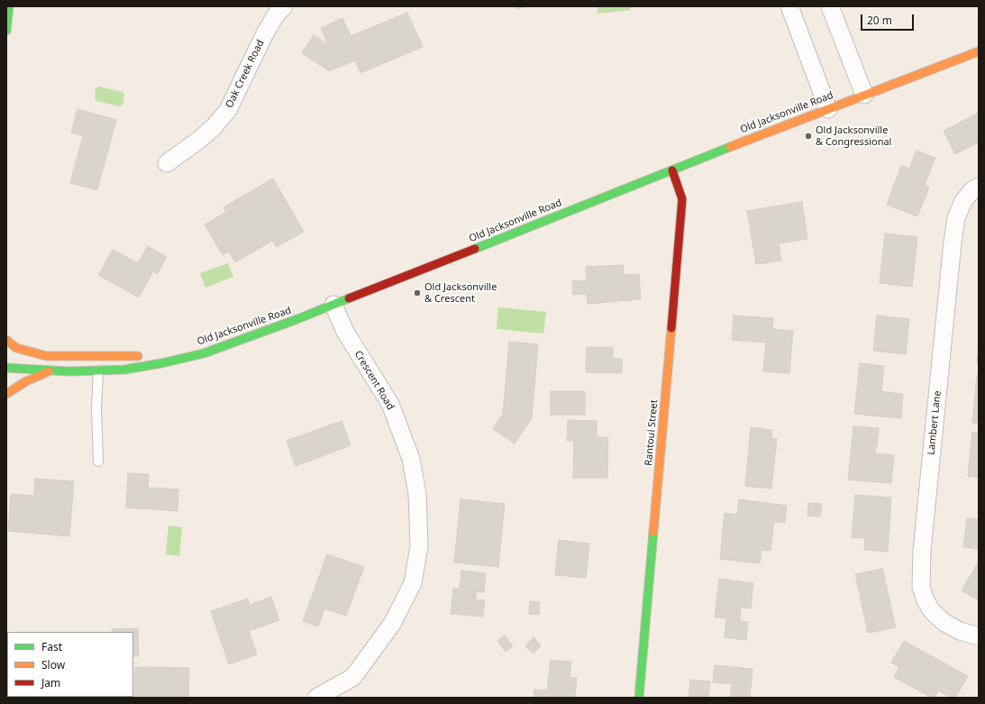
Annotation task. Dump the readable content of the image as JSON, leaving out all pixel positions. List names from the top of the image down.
{
  "streets": {
    "street": [
      "Oak Creek Road",
      "Old Jacksonville Road",
      "Crescent Road",
      "Lambert Lane",
      "Rantoul Street"
    ]
  },
  "crossings": [
    ["Old Jacksonville Road", "Crescent Road"],
    ["Old Jacksonville Road", "Rantoul Street"]
  ],
  "places": ["Old Jacksonville & Congressional", "Old Jacksonville & Crescent"],
  "legend": ["Fast", "Slow", "Jam"],
  "scale_bar": "20 m"
}
